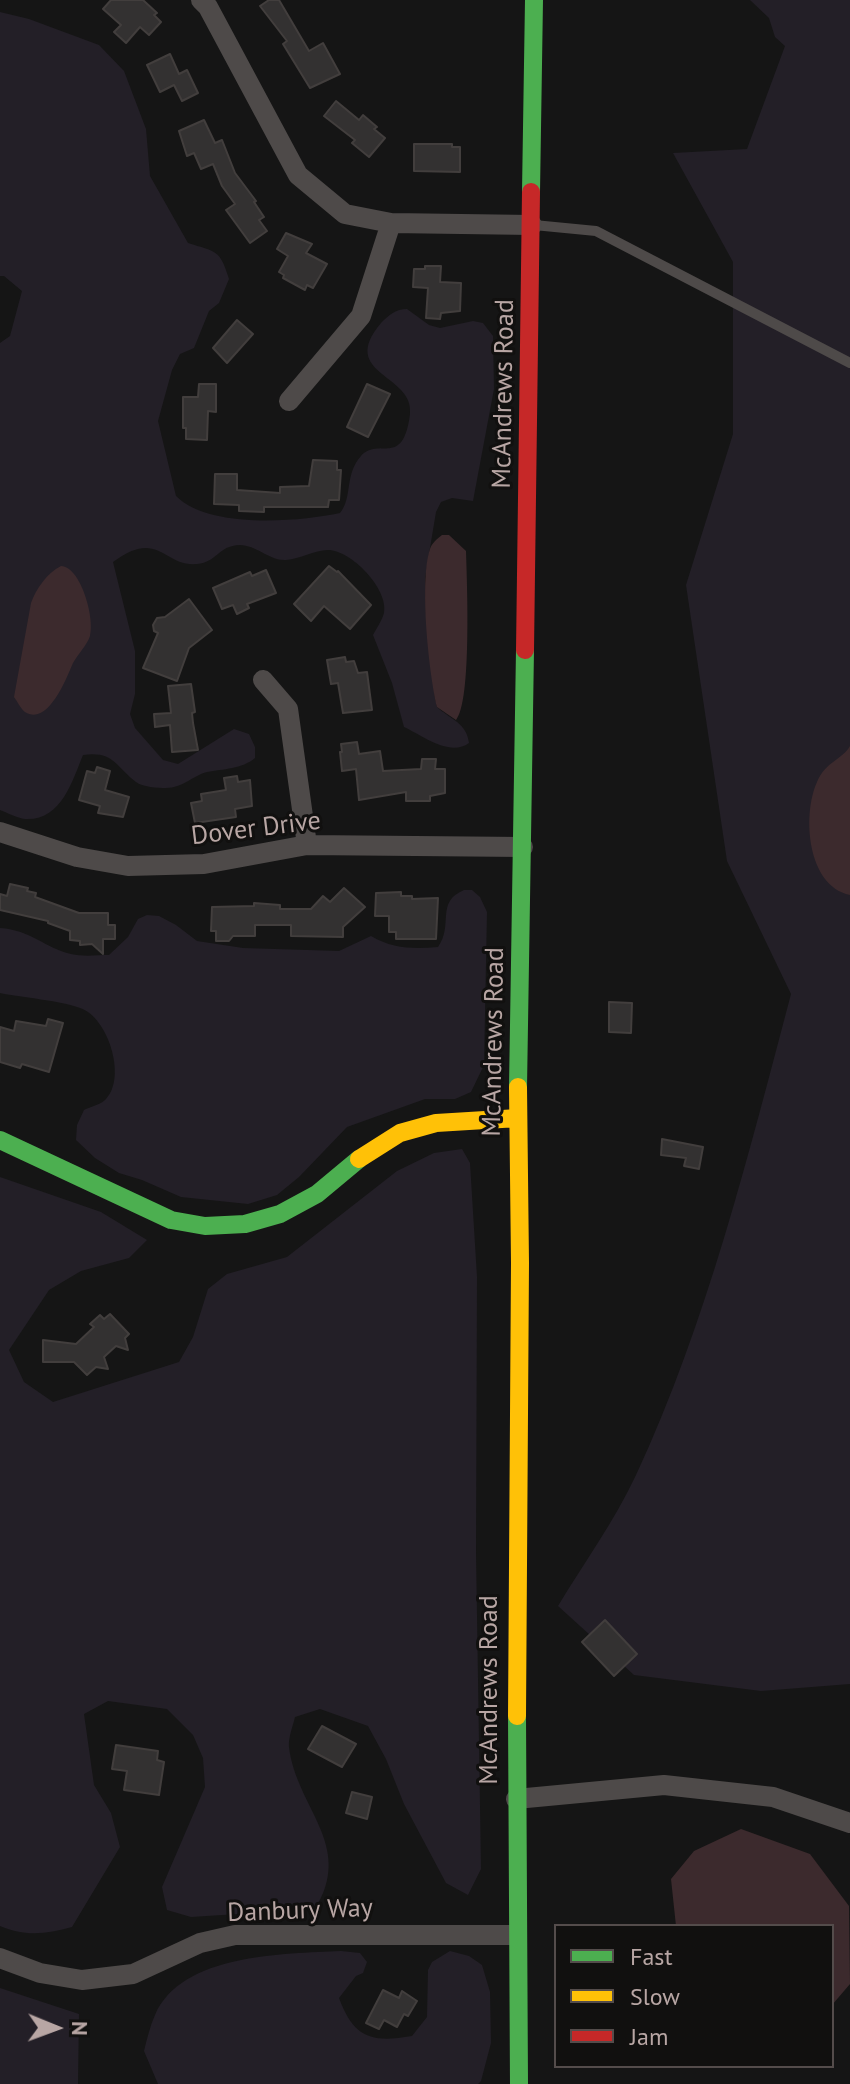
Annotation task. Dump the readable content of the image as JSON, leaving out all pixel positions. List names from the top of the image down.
{
  "streets": {
    "main road": ["McAndrews Road"],
    "street": ["Dover Drive", "Danbury Way"]
  },
  "crossings": [
    ["McAndrews Road", "Dover Drive"],
    ["McAndrews Road", "Danbury Way"]
  ],
  "legend": ["Fast", "Slow", "Jam"],
  "north": "right"
}
